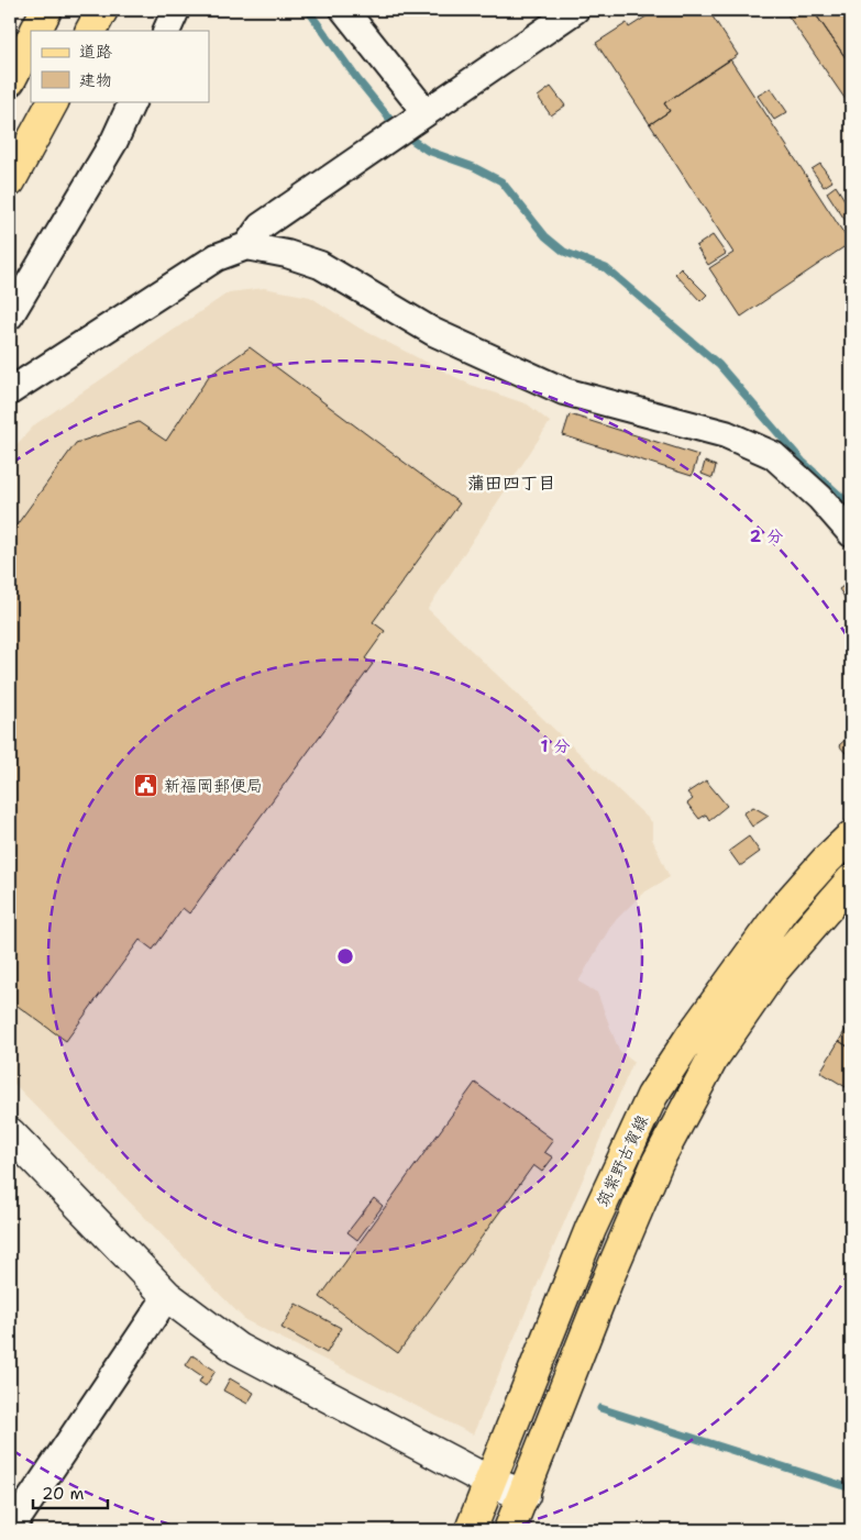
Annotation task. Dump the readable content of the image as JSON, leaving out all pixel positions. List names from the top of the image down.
{
  "streets": {
    "main road": ["筑紫野古賀線"]
  },
  "districts": ["蒲田四丁目"],
  "places": {
    "public building": ["新福岡郵便局"]
  },
  "legend": ["道路", "建物"],
  "scale_bar": "20 m",
  "rings": ["2 分", "1 分"]
}
